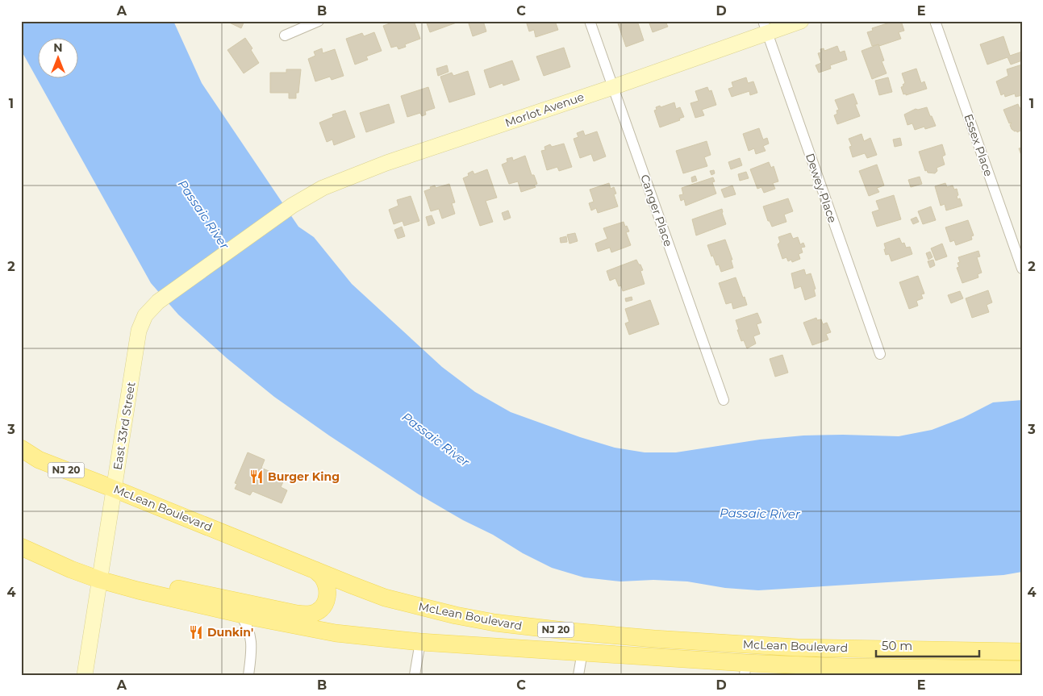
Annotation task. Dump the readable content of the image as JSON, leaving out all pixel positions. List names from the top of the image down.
{
  "streets": {
    "main road": [
      "Morlot Avenue",
      "East 33rd Street",
      "NJ 20",
      "McLean Boulevard"
    ],
    "street": ["Essex Place", "Dewey Place", "Canger Place"]
  },
  "crossings": [
    ["Morlot Avenue", "Dewey Place"],
    ["Morlot Avenue", "Canger Place"],
    ["Morlot Avenue", "East 33rd Street"],
    ["East 33rd Street", "McLean Boulevard"]
  ],
  "water": ["Passaic River"],
  "places": {
    "restaurant": ["Burger King", "Dunkin'"]
  },
  "scale_bar": "50 m",
  "north": "top",
  "grid": {
    "columns": [
      "A",
      "B",
      "C",
      "D",
      "E"
    ],
    "rows": [
      "1",
      "2",
      "3",
      "4"
    ]
  }
}
